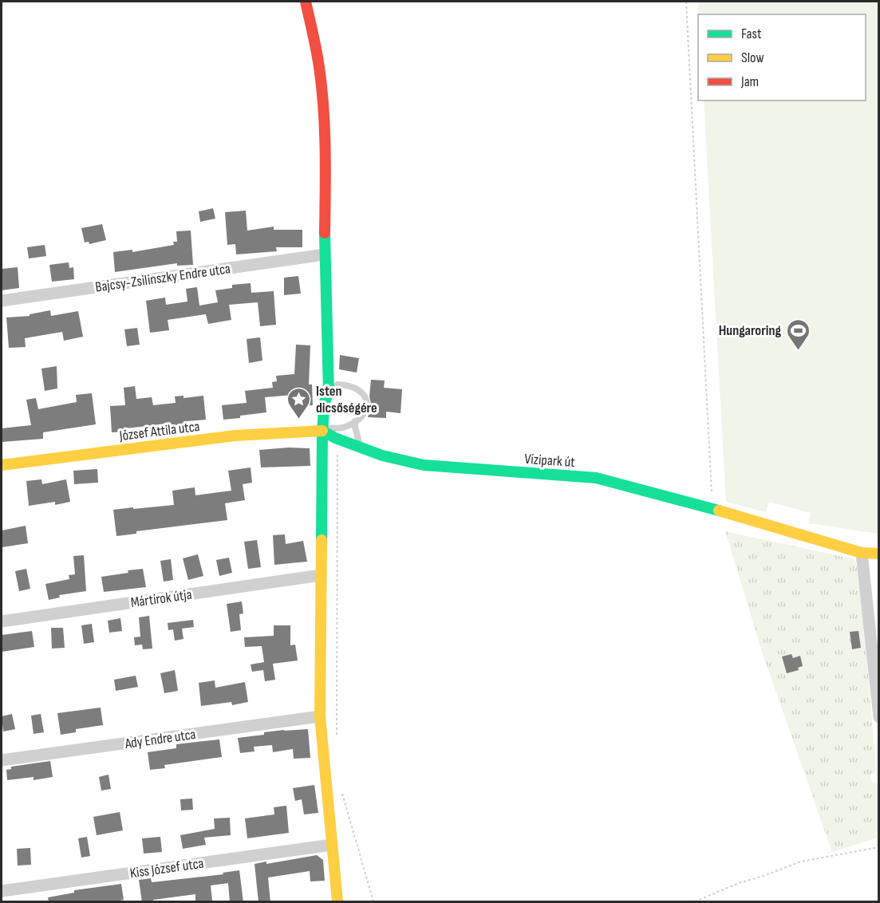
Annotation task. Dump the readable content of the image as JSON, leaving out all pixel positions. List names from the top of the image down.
{
  "streets": {
    "street": [
      "Bajcsy-Zsilinszky Endre utca",
      "József Attila utca",
      "Vízipark út",
      "Mártírok útja",
      "Ady Endre utca",
      "Kiss József utca"
    ]
  },
  "crossings": [
    ["József Attila utca", "Vízipark út"]
  ],
  "places": {
    "sports": ["Hungaroring"],
    "place": ["Isten dicsőségére"]
  },
  "legend": ["Fast", "Slow", "Jam"]
}
